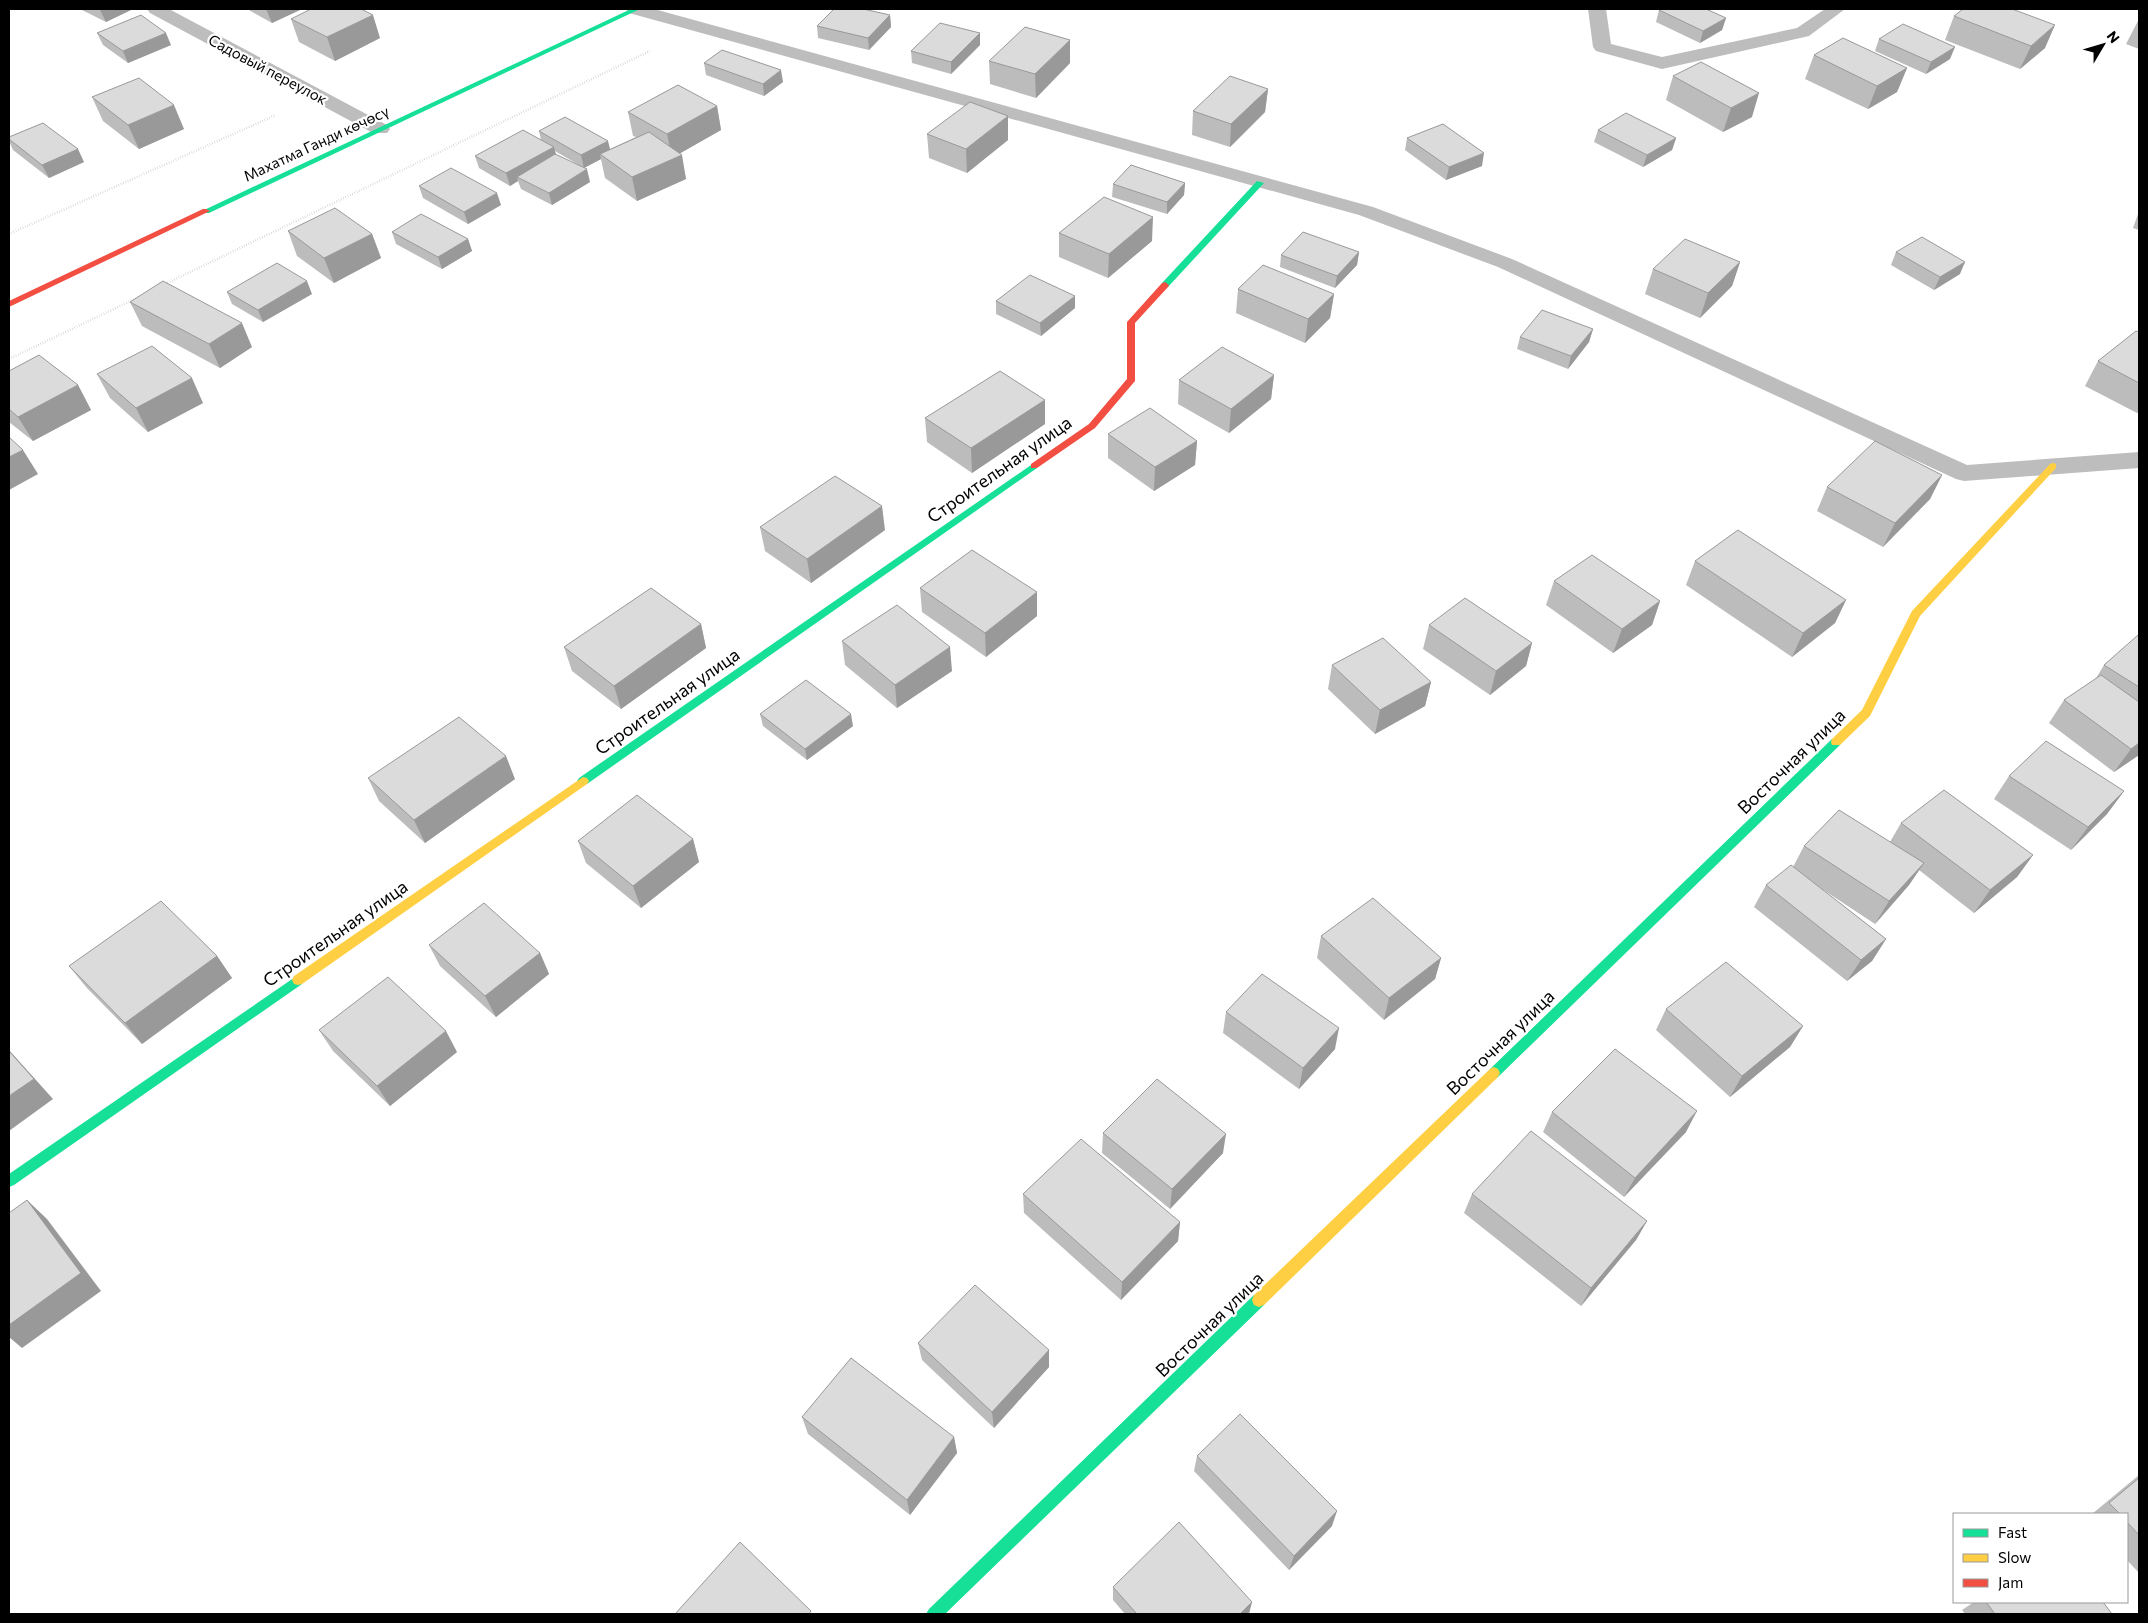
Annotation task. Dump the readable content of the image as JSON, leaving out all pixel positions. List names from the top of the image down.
{
  "streets": {
    "street": [
      "Садовый переулок",
      "Махатма Ганди көчөсү",
      "Строительная улица",
      "Восточная улица"
    ]
  },
  "crossings": [
    ["Садовый переулок", "Махатма Ганди көчөсү"]
  ],
  "legend": ["Fast", "Slow", "Jam"],
  "north": "top right"
}
